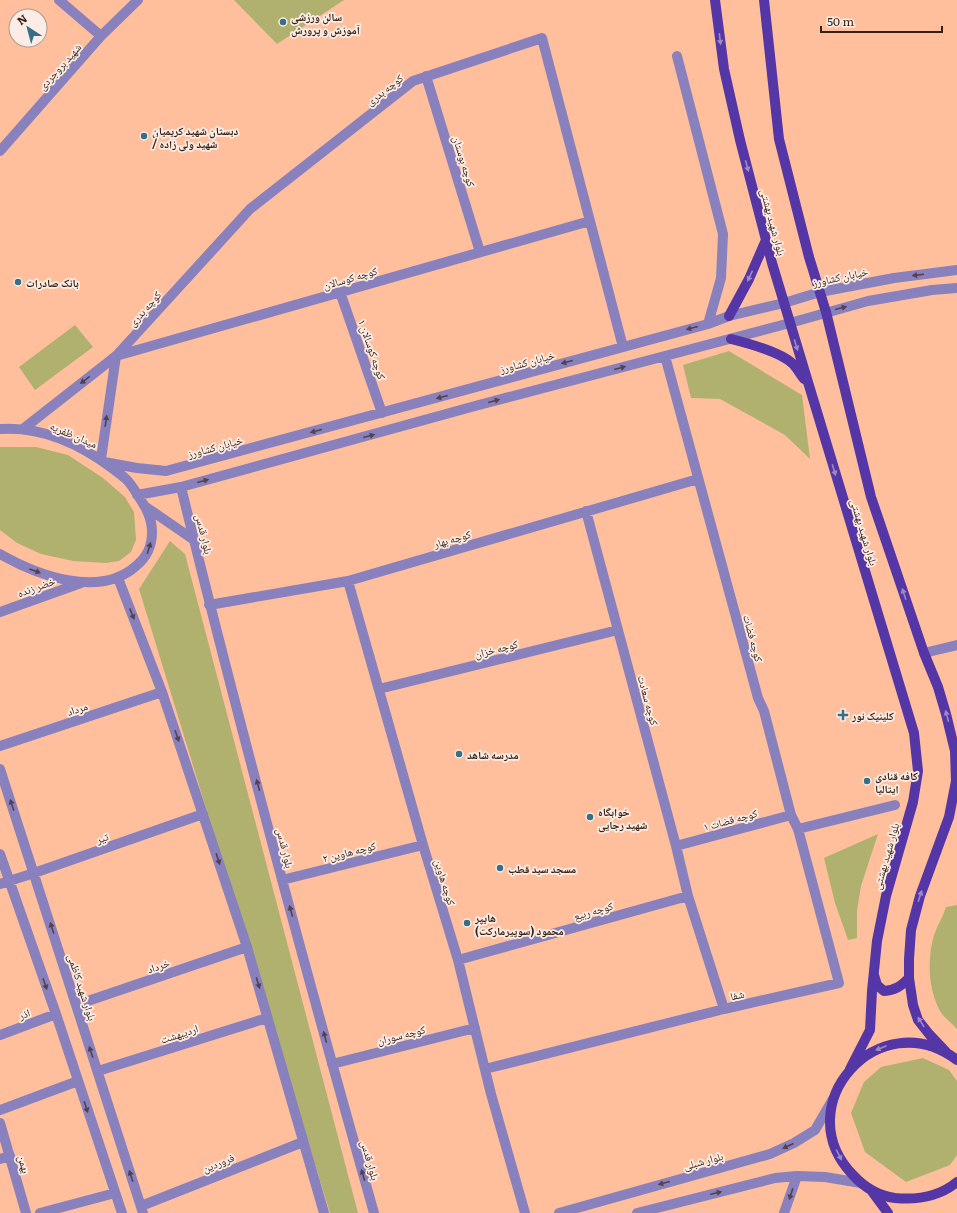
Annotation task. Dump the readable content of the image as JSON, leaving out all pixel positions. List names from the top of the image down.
{
  "streets": {
    "main road": ["بلوار شهید بهشتی"],
    "street": [
      "شهید بروجردی",
      "کوچه بدری",
      "کوچه بوستان",
      "خیابان کشاورز",
      "کوچه کوسالان",
      "کوچه کوسالان ۱",
      "میدان ظفریه",
      "بلوار قدس",
      "کوچه بهار",
      "خضر زنده",
      "کوچه فضات",
      "کوچه خزان",
      "کوچه سعادت",
      "مرداد",
      "کوچه قضات ۱",
      "تیر",
      "کوچه هاوین ۲",
      "کوچه هاوین",
      "کوچه ربیع",
      "خرداد",
      "بلوار شهید کاظمی",
      "شفا",
      "اذر",
      "اردیبهشت",
      "کوچه سوران",
      "بلوار شبلی",
      "فروردین",
      "بهمن"
    ]
  },
  "crossings": [
    ["کوچه بدری", "کوچه بوستان"],
    ["کوچه بدری", "خیابان کشاورز"],
    ["کوچه بدری", "کوچه کوسالان"],
    ["کوچه بوستان", "کوچه کوسالان"],
    ["بلوار شهید بهشتی", "خیابان کشاورز"],
    ["خیابان کشاورز", "کوچه کوسالان ۱"],
    ["خیابان کشاورز", "میدان ظفریه"],
    ["کوچه کوسالان", "کوچه کوسالان ۱"],
    ["میدان ظفریه", "خضر زنده"],
    ["بلوار قدس", "کوچه بهار"],
    ["بلوار قدس", "کوچه هاوین ۲"],
    ["بلوار قدس", "کوچه سوران"],
    ["کوچه بهار", "کوچه فضات"],
    ["کوچه بهار", "کوچه سعادت"],
    ["کوچه بهار", "کوچه هاوین"],
    ["کوچه فضات", "کوچه قضات ۱"],
    ["کوچه فضات", "شفا"],
    ["کوچه خزان", "کوچه سعادت"],
    ["کوچه خزان", "کوچه هاوین"],
    ["کوچه سعادت", "کوچه قضات ۱"],
    ["کوچه سعادت", "کوچه ربیع"],
    ["کوچه سعادت", "شفا"],
    ["تیر", "بلوار شهید کاظمی"],
    ["کوچه هاوین ۲", "کوچه هاوین"],
    ["کوچه هاوین", "کوچه ربیع"],
    ["کوچه هاوین", "شفا"],
    ["کوچه هاوین", "کوچه سوران"],
    ["خرداد", "بلوار شهید کاظمی"],
    ["بلوار شهید کاظمی", "اردیبهشت"],
    ["بلوار شهید کاظمی", "فروردین"]
  ],
  "places": {
    "other": [
      "سالن ورزشی آموزش و پرورش",
      "دبستان شهید کریمیان / شهید ولی زاده",
      "بانک صادرات",
      "مدرسه شاهد",
      "کافه قنادی ایتالیا",
      "خوابگاه شهید رجایی",
      "مسجد سید قطب",
      "هایپر (سوپیرمارکت) محمود"
    ],
    "health": ["کلینیک نور"]
  },
  "scale_bar": "50 m",
  "north": "top left"
}
